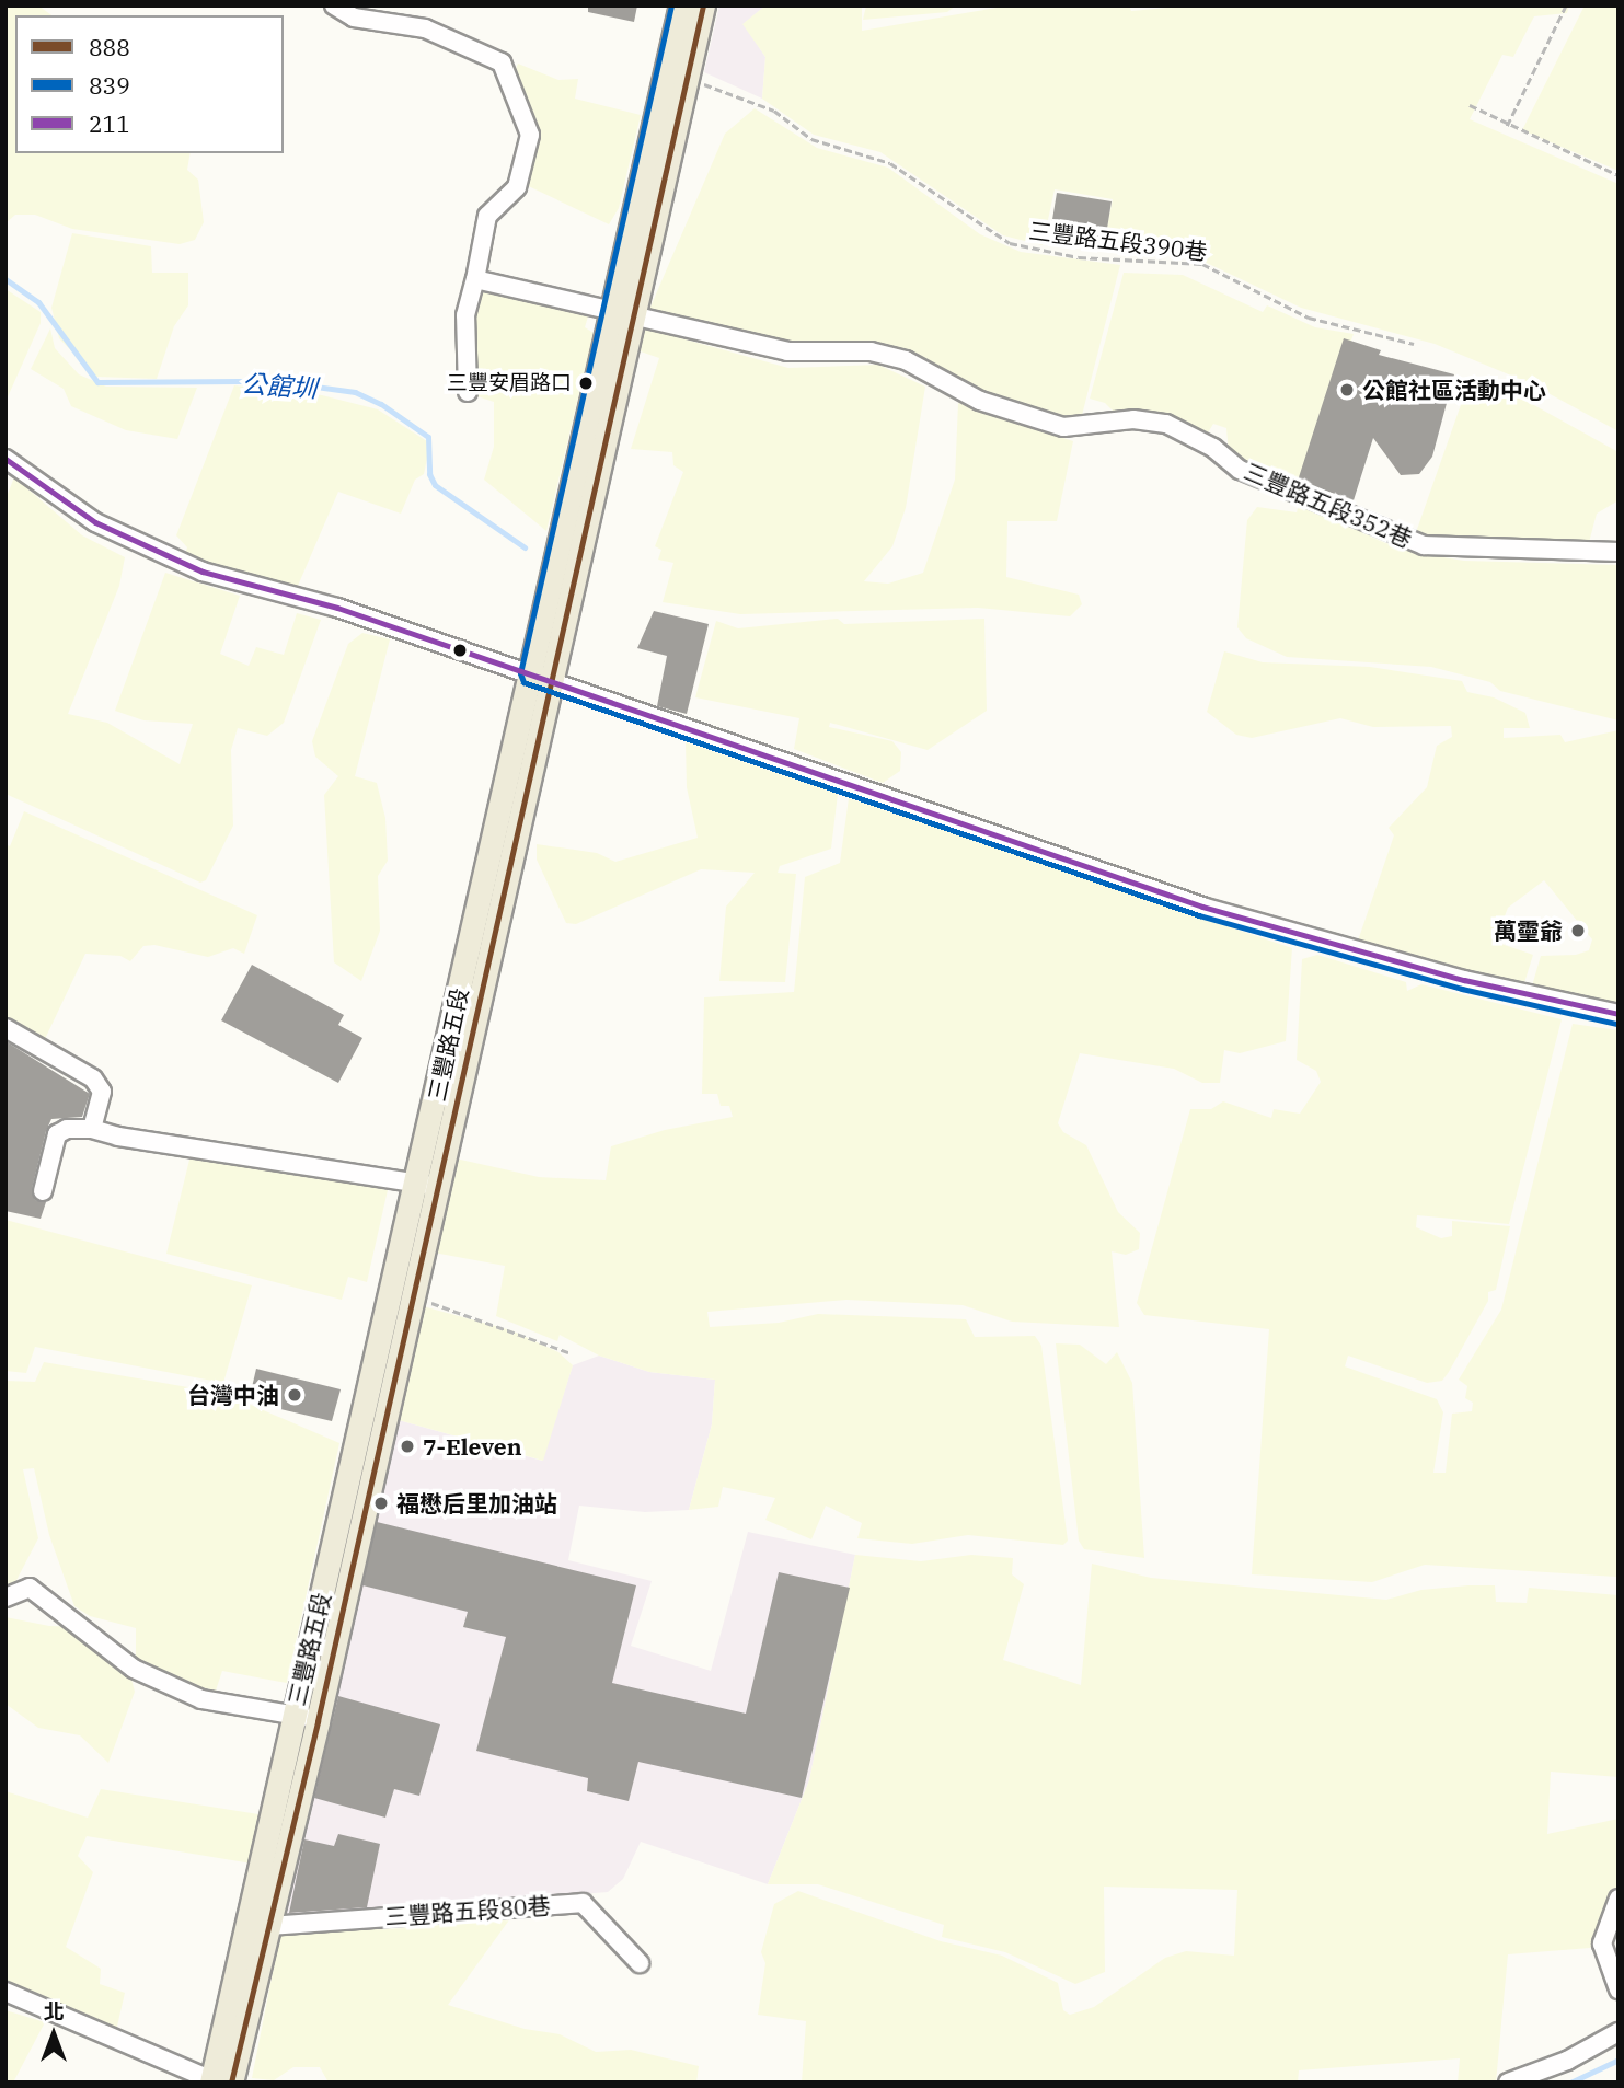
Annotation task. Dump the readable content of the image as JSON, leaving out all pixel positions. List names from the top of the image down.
{
  "streets": {
    "main road": ["三豐路五段"],
    "street": ["三豐路五段352巷", "三豐路五段80巷"],
    "path": ["三豐路五段390巷"]
  },
  "crossings": [
    ["三豐路五段390巷", "三豐路五段"],
    ["三豐路五段352巷", "三豐路五段"],
    ["三豐路五段", "三豐路五段80巷"]
  ],
  "water": ["公館圳"],
  "places": [
    "三豐安眉路口",
    "公館社區活動中心",
    "萬𤫊爺",
    "台灣中油",
    "7-Eleven",
    "福懋后里加油站"
  ],
  "lines": ["transit line 888", "transit line 839", "transit line 211"],
  "legend": ["888", "839", "211"],
  "north": "top"
}
